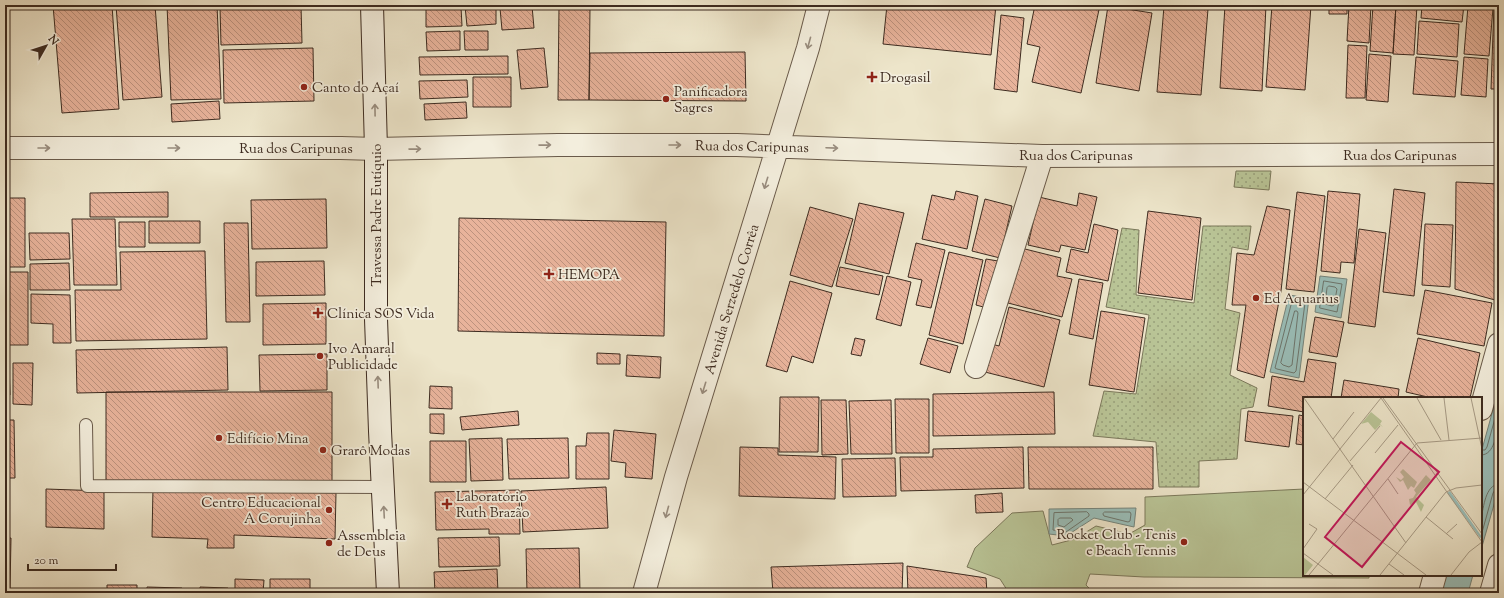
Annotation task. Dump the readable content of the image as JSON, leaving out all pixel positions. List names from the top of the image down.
{
  "streets": {
    "street": ["Rua dos Caripunas", "Travessa Padre Eutíquio", "Avenida Serzedelo Corrêa"]
  },
  "crossings": [
    ["Rua dos Caripunas", "Travessa Padre Eutíquio"],
    ["Rua dos Caripunas", "Avenida Serzedelo Corrêa"]
  ],
  "one_way": ["Rua dos Caripunas", "Travessa Padre Eutíquio", "Avenida Serzedelo Corrêa"],
  "places": {
    "health": [
      "Drogasil",
      "HEMOPA",
      "Clínica SOS Vida",
      "Laboratório Ruth Brazão"
    ],
    "other": [
      "Canto do Açaí",
      "Panificadora Sagres",
      "Ed Aquarius",
      "Ivo Amaral Publicidade",
      "Edifício Mina",
      "Grarô Modas",
      "Centro Educacional A Corujinha",
      "Rocket Club - Tenis e Beach Tennis",
      "Assembleia de Deus"
    ]
  },
  "scale_bar": "20 m",
  "north": "top right"
}
